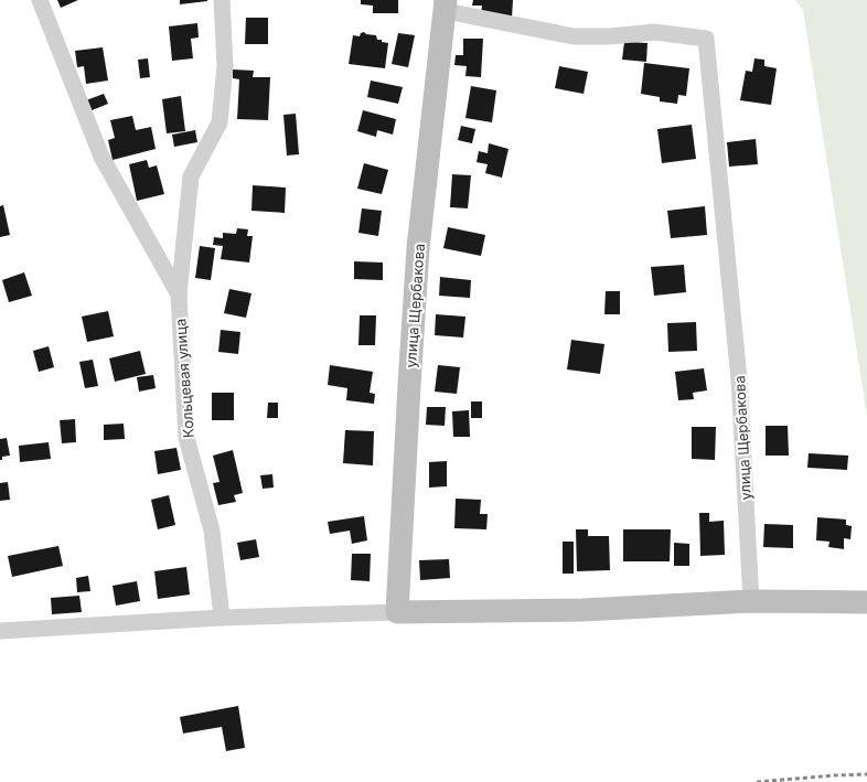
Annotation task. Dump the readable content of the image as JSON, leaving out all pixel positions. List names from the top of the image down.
{
  "streets": {
    "street": ["улица Щербакова", "Кольцевая улица"]
  }
}
